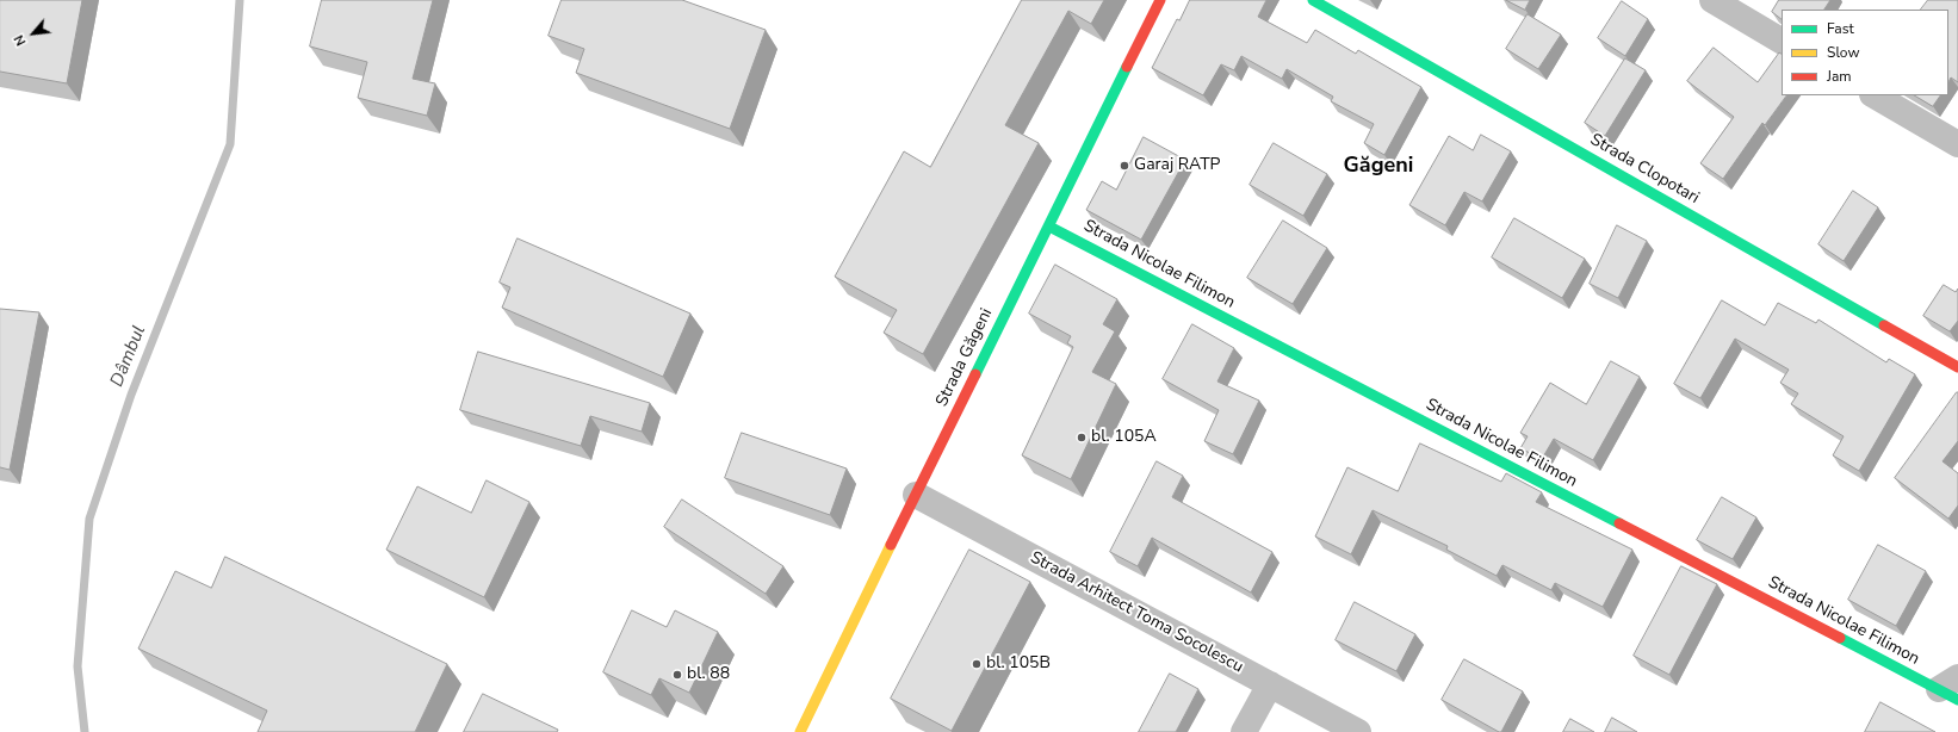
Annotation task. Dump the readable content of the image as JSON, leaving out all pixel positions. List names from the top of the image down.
{
  "streets": {
    "street": [
      "Strada Clopotari",
      "Strada Nicolae Filimon",
      "Strada Găgeni",
      "Strada Arhitect Toma Socolescu"
    ]
  },
  "crossings": [
    ["Strada Nicolae Filimon", "Strada Găgeni"],
    ["Strada Găgeni", "Strada Arhitect Toma Socolescu"]
  ],
  "districts": ["Găgeni"],
  "water": ["Dâmbul"],
  "places": [
    "Garaj RATP",
    "bl. 105A",
    "bl. 105B",
    "bl. 88"
  ],
  "legend": ["Fast", "Slow", "Jam"],
  "north": "bottom left"
}
